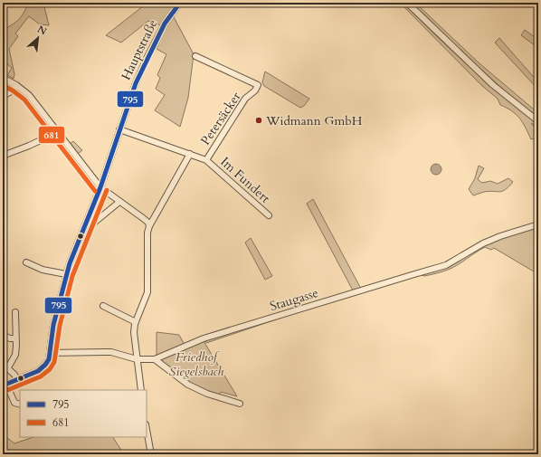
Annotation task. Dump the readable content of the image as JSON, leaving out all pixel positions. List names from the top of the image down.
{
  "streets": {
    "main road": ["Hauptstraße"],
    "street": ["Petersäcker", "Im Fundert", "Staugasse"]
  },
  "crossings": [
    ["Hauptstraße", "Petersäcker"],
    ["Hauptstraße", "Staugasse"],
    ["Petersäcker", "Im Fundert"]
  ],
  "parks": ["Friedhof Siegelsbach"],
  "places": ["Widmann GmbH"],
  "lines": ["transit line 795", "transit line 681"],
  "legend": ["795", "681"],
  "north": "top right"
}
